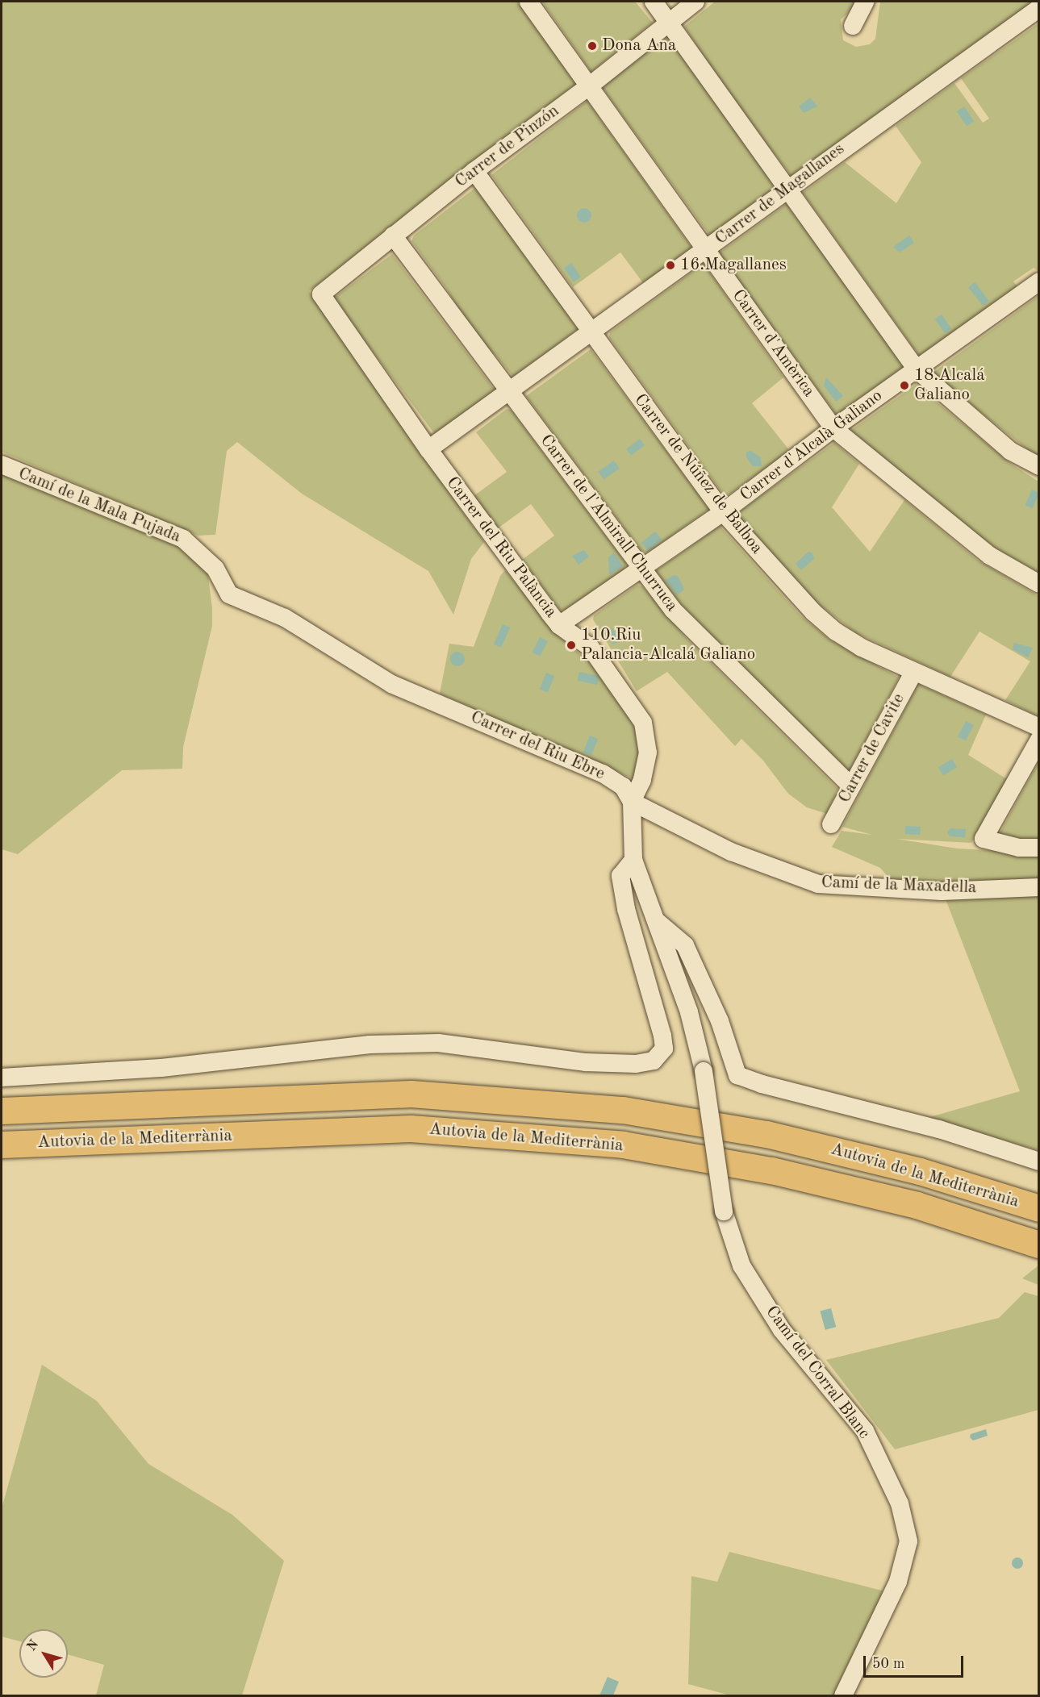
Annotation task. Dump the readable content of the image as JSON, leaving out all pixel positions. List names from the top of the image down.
{
  "streets": {
    "highway": ["Autovia de la Mediterrània"],
    "street": [
      "Carrer de Pinzón",
      "Carrer de Magallanes",
      "Carrer d'Amèrica",
      "Carrer d'Alcalà Galiano",
      "Carrer de Núñez de Balboa",
      "Camí de la Mala Pujada",
      "Carrer de l'Almirall Churruca",
      "Carrer del Riu Palància",
      "Carrer del Riu Ebre",
      "Carrer de Cavite",
      "Camí de la Maxadella",
      "Camí del Corral Blanc"
    ]
  },
  "crossings": [
    ["Carrer de Pinzón", "Carrer d'Amèrica"],
    ["Carrer de Pinzón", "Carrer de Núñez de Balboa"],
    ["Carrer de Pinzón", "Carrer de l'Almirall Churruca"],
    ["Carrer de Pinzón", "Carrer del Riu Palància"],
    ["Carrer de Magallanes", "Carrer d'Amèrica"],
    ["Carrer de Magallanes", "Carrer de Núñez de Balboa"],
    ["Carrer de Magallanes", "Carrer de l'Almirall Churruca"],
    ["Carrer de Magallanes", "Carrer del Riu Palància"],
    ["Carrer d'Amèrica", "Carrer d'Alcalà Galiano"],
    ["Carrer d'Alcalà Galiano", "Carrer de Núñez de Balboa"],
    ["Carrer d'Alcalà Galiano", "Carrer de l'Almirall Churruca"],
    ["Carrer d'Alcalà Galiano", "Carrer del Riu Palància"],
    ["Carrer de Núñez de Balboa", "Carrer de Cavite"],
    ["Camí de la Mala Pujada", "Carrer del Riu Ebre"],
    ["Carrer de l'Almirall Churruca", "Carrer de Cavite"],
    ["Carrer del Riu Palància", "Carrer del Riu Ebre"],
    ["Carrer del Riu Palància", "Camí de la Maxadella"],
    ["Carrer del Riu Ebre", "Camí de la Maxadella"]
  ],
  "places": [
    "Dona Ana",
    "16.Magallanes",
    "18.Alcalá Galiano",
    "110.Riu Palancia-Alcalá Galiano"
  ],
  "scale_bar": "50 m",
  "north": "top left"
}
